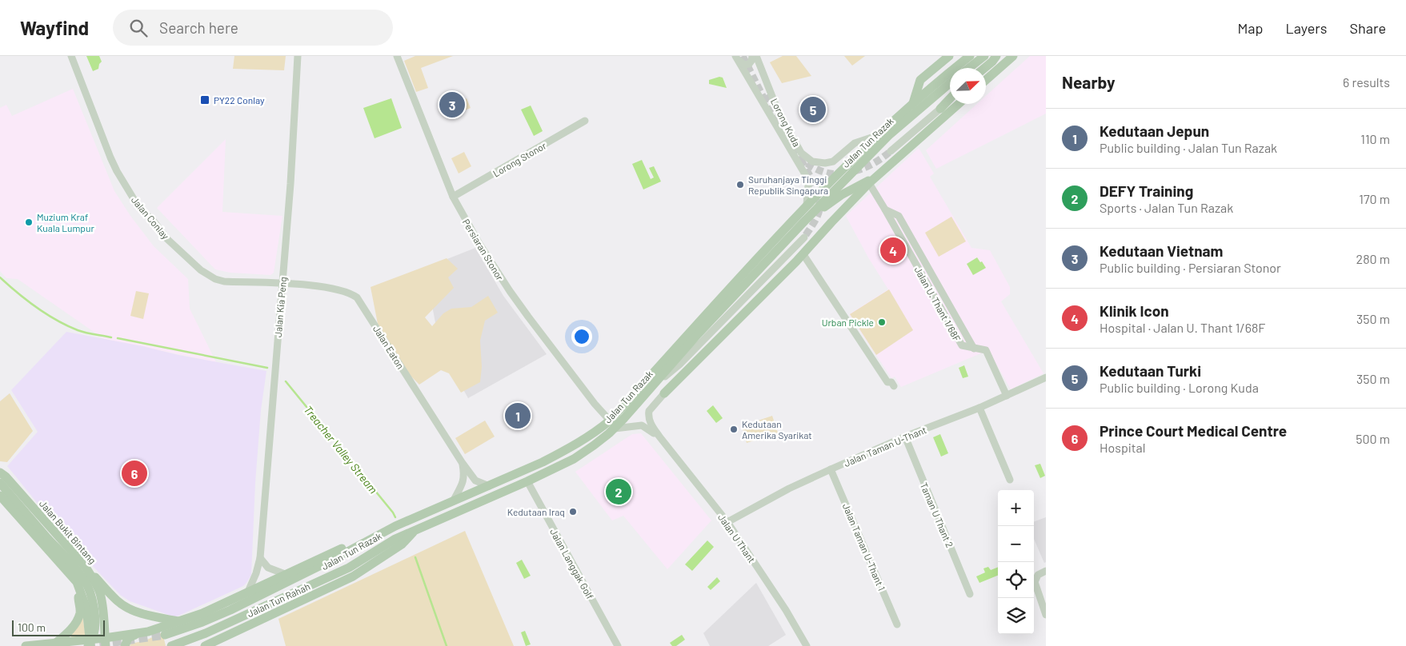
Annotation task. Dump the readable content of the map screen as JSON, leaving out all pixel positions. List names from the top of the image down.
{
  "streets": {
    "main road": ["Jalan Tun Razak", "Jalan Bukit Bintang", "Jalan Tun Rahah"],
    "street": [
      "Lorong Kuda",
      "Lorong Stonor",
      "Jalan Conlay",
      "Persiaran Stonor",
      "Jalan U. Thant 1/68F",
      "Jalan Kia Peng",
      "Jalan Eaton",
      "Jalan Taman U-Thant",
      "Taman U Thant 2",
      "Jalan U Thant",
      "Jalan Taman U-Thant 1",
      "Jalan Langgak Golf"
    ]
  },
  "crossings": [
    ["Lorong Kuda", "Jalan Tun Razak"],
    ["Jalan Tun Razak", "Persiaran Stonor"],
    ["Jalan Tun Razak", "Jalan Eaton"],
    ["Jalan Tun Razak", "Jalan U Thant"],
    ["Jalan Tun Razak", "Jalan Langgak Golf"],
    ["Jalan Tun Razak", "Jalan Tun Rahah"],
    ["Lorong Stonor", "Persiaran Stonor"],
    ["Jalan Conlay", "Jalan Kia Peng"],
    ["Jalan Conlay", "Jalan Eaton"],
    ["Jalan U. Thant 1/68F", "Jalan Taman U-Thant"],
    ["Jalan Kia Peng", "Jalan Eaton"],
    ["Jalan Taman U-Thant", "Taman U Thant 2"],
    ["Jalan Taman U-Thant", "Jalan U Thant"],
    ["Jalan Taman U-Thant", "Jalan Taman U-Thant 1"]
  ],
  "water": ["Treacher Valley Stream"],
  "places": {
    "transit": ["PY22 Conlay"],
    "other": [
      "Suruhanjaya Tinggi Republik Singapura",
      "Muzium Kraf Kuala Lumpur",
      "Urban Pickle",
      "Kedutaan Amerika Syarikat",
      "Kedutaan Iraq"
    ]
  },
  "scale_bar": "100 m",
  "north": "top right",
  "page": {
    "header": "Wayfind",
    "search": "Search here",
    "nav": ["Map", "Layers", "Share"],
    "heading": ["Nearby", "6 results"],
    "pins": [
      "3",
      "5",
      "4",
      "1",
      "6",
      "2"
    ],
    "list": [
      {
        "mark": "1",
        "name": "Kedutaan Jepun",
        "note": "Public building · Jalan Tun Razak",
        "value": "110 m"
      },
      {
        "mark": "2",
        "name": "DEFY Training",
        "note": "Sports · Jalan Tun Razak",
        "value": "170 m"
      },
      {
        "mark": "3",
        "name": "Kedutaan Vietnam",
        "note": "Public building · Persiaran Stonor",
        "value": "280 m"
      },
      {
        "mark": "4",
        "name": "Klinik Icon",
        "note": "Hospital · Jalan U. Thant 1/68F",
        "value": "350 m"
      },
      {
        "mark": "5",
        "name": "Kedutaan Turki",
        "note": "Public building · Lorong Kuda",
        "value": "350 m"
      },
      {
        "mark": "6",
        "name": "Prince Court Medical Centre",
        "note": "Hospital",
        "value": "500 m"
      }
    ],
    "map_buttons": ["+", "−"],
    "scale": "100 m"
  }
}
